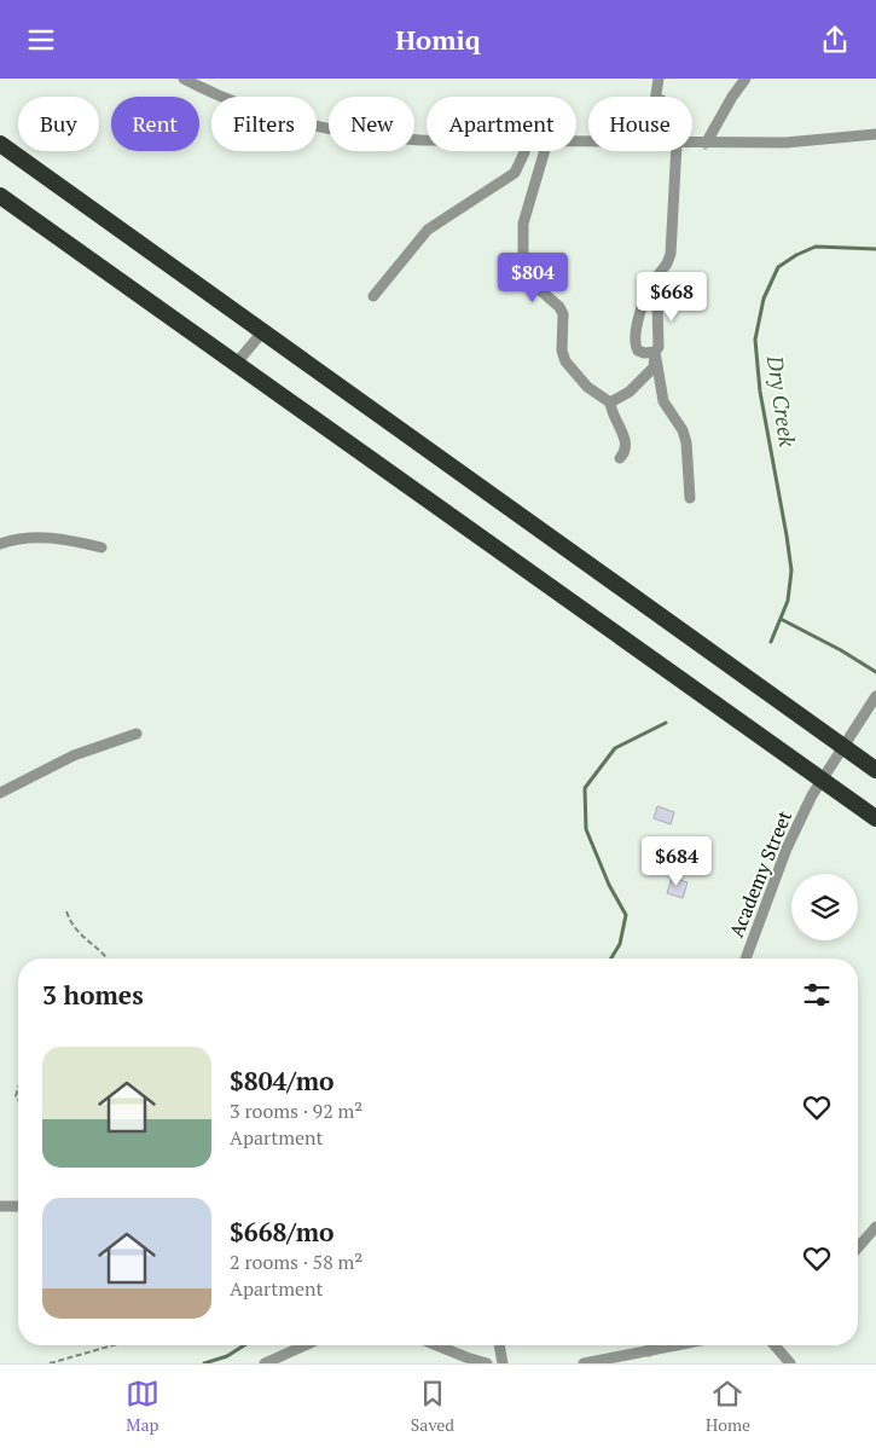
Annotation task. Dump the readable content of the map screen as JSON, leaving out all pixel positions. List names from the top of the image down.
{
  "streets": {
    "street": ["Academy Street"]
  },
  "water": ["Dry Creek"],
  "page": {
    "header": "Homiq",
    "chip": [
      "Buy",
      "Rent",
      "Filters",
      "New",
      "Apartment",
      "House"
    ],
    "price": ["$804", "$668", "$684"],
    "heading": "3 homes",
    "list": [
      {
        "name": "$804/mo",
        "note": "3 rooms · 92 m² · Apartment"
      },
      {
        "name": "$668/mo",
        "note": "2 rooms · 58 m² · Apartment"
      }
    ],
    "tabs": ["Map", "Saved", "Home"]
  }
}
